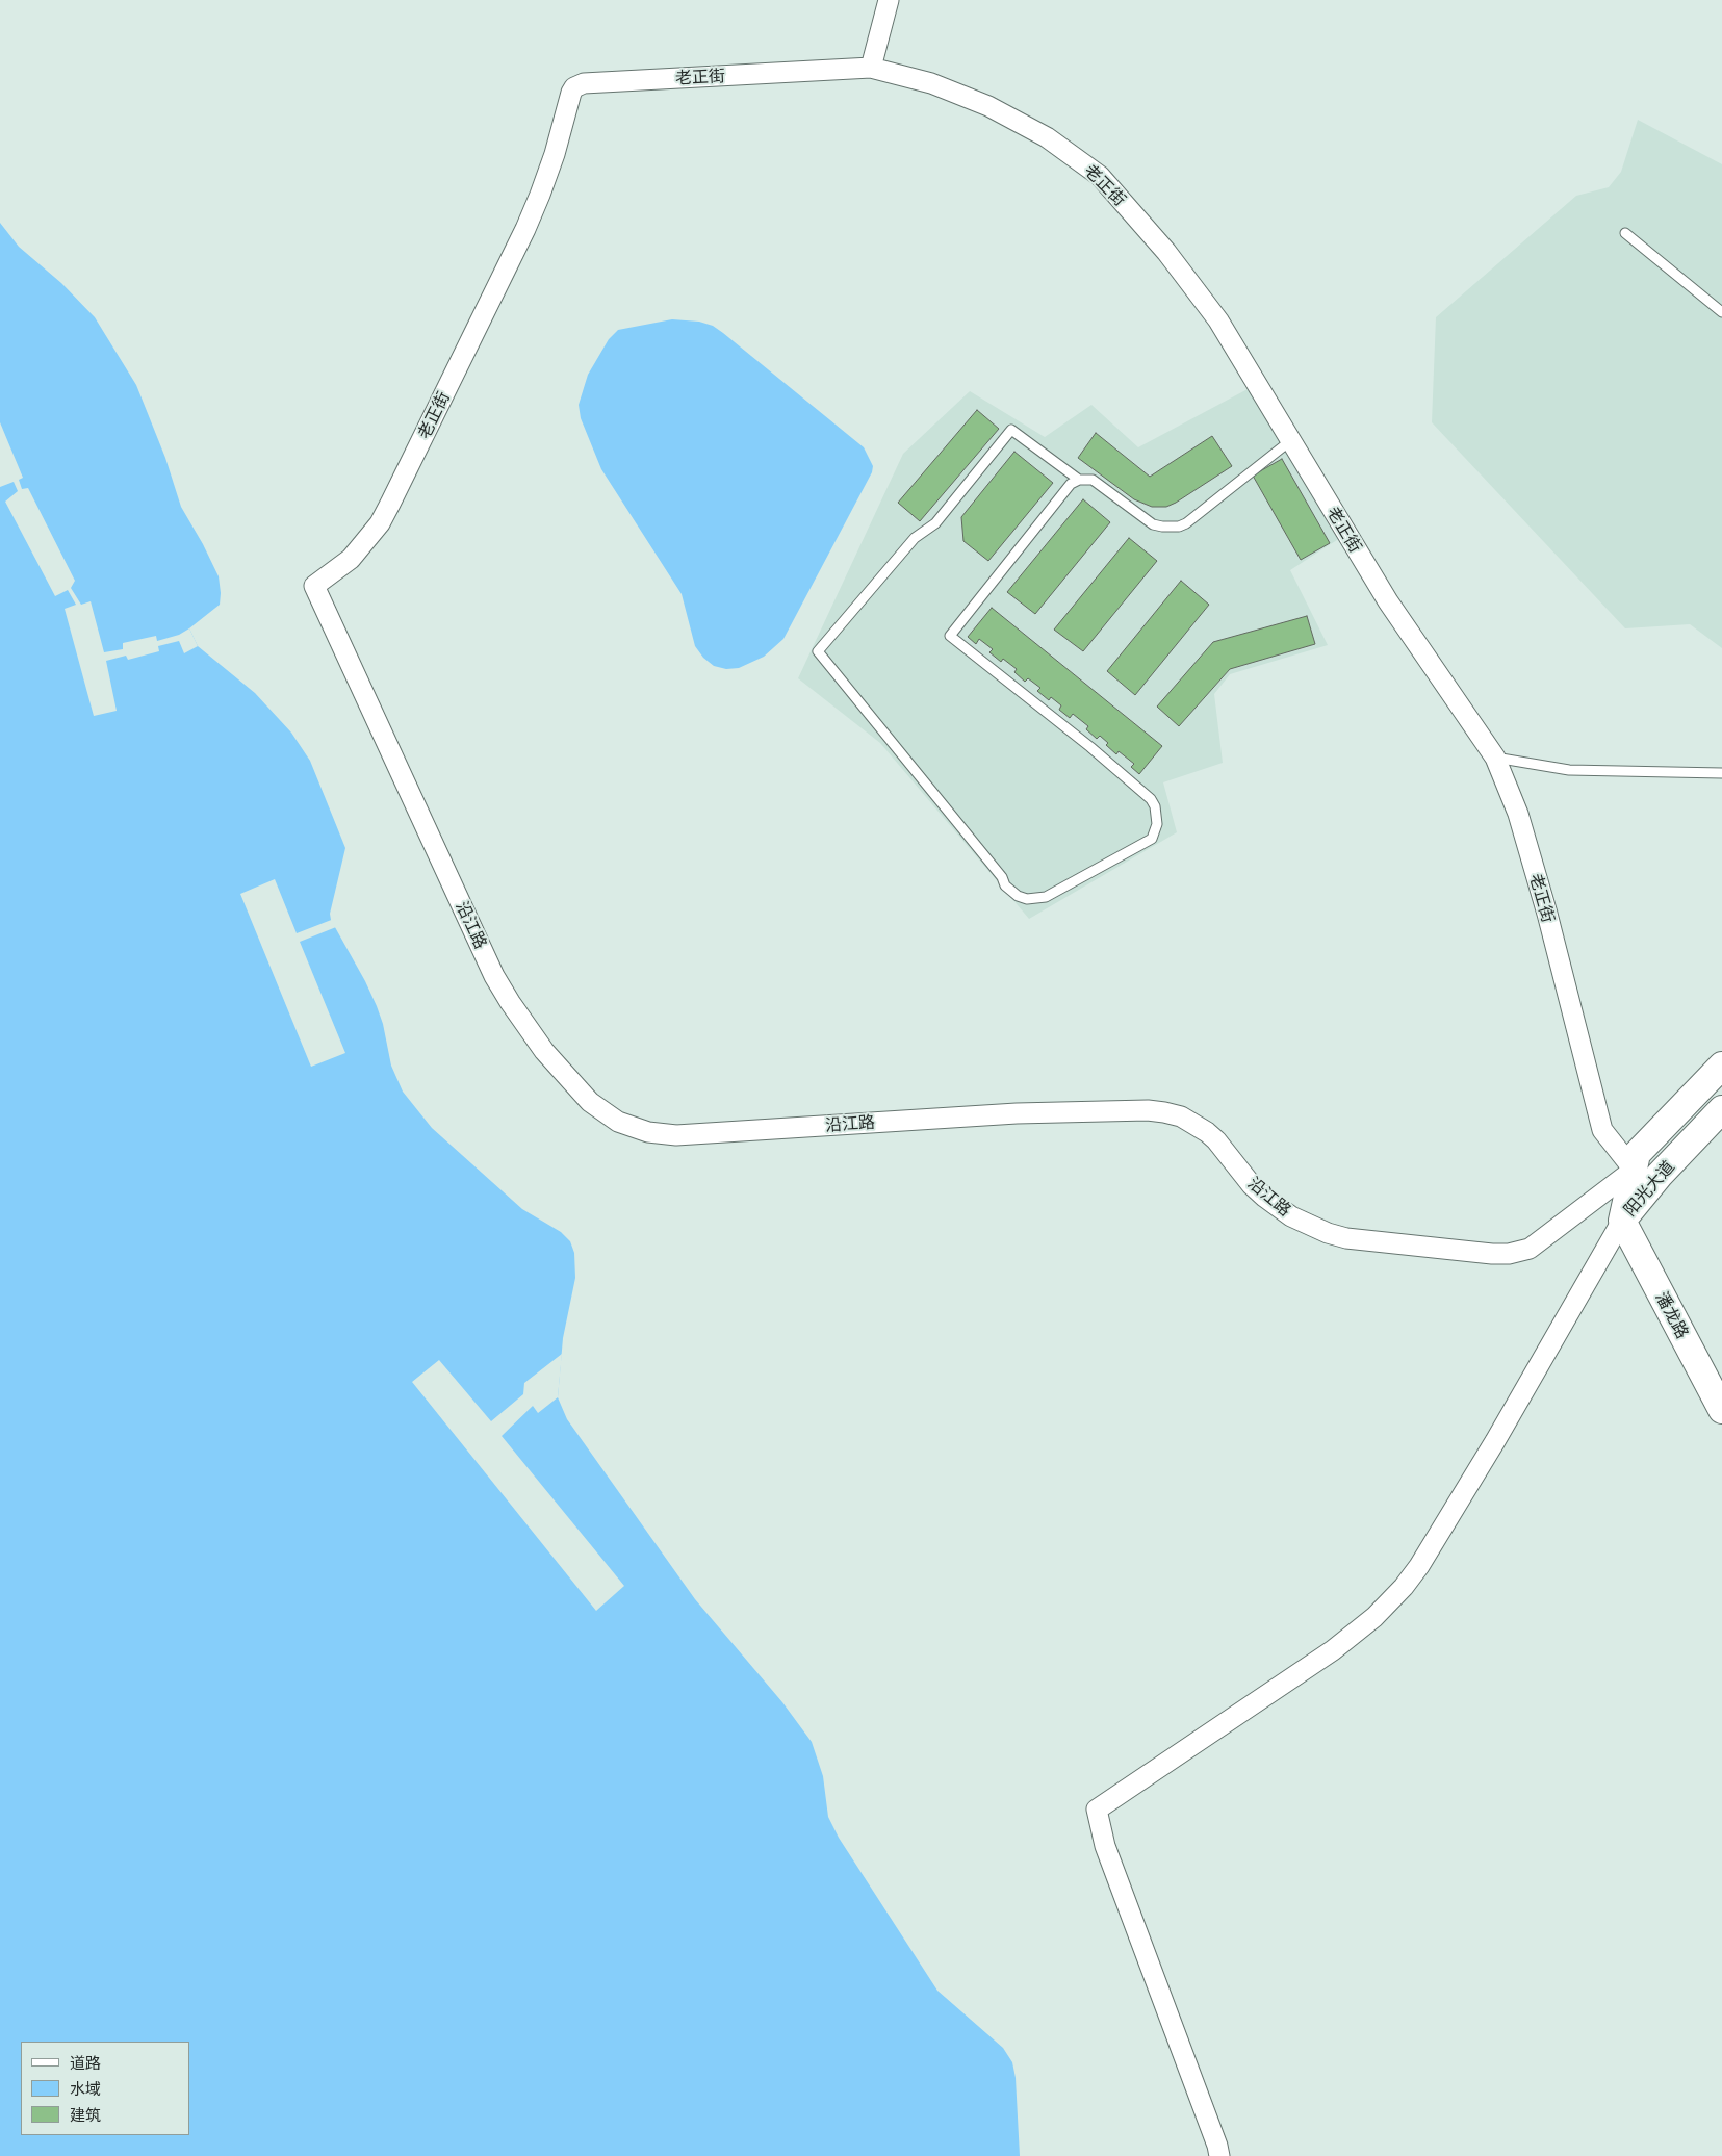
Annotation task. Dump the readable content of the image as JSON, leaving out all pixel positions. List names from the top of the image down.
{
  "streets": {
    "street": [
      "老正街",
      "沿江路",
      "阳光大道",
      "潘龙路"
    ]
  },
  "crossings": [
    ["老正街", "沿江路"],
    ["老正街", "阳光大道"],
    ["沿江路", "阳光大道"],
    ["阳光大道", "潘龙路"]
  ],
  "legend": ["道路", "水域", "建筑"]
}
